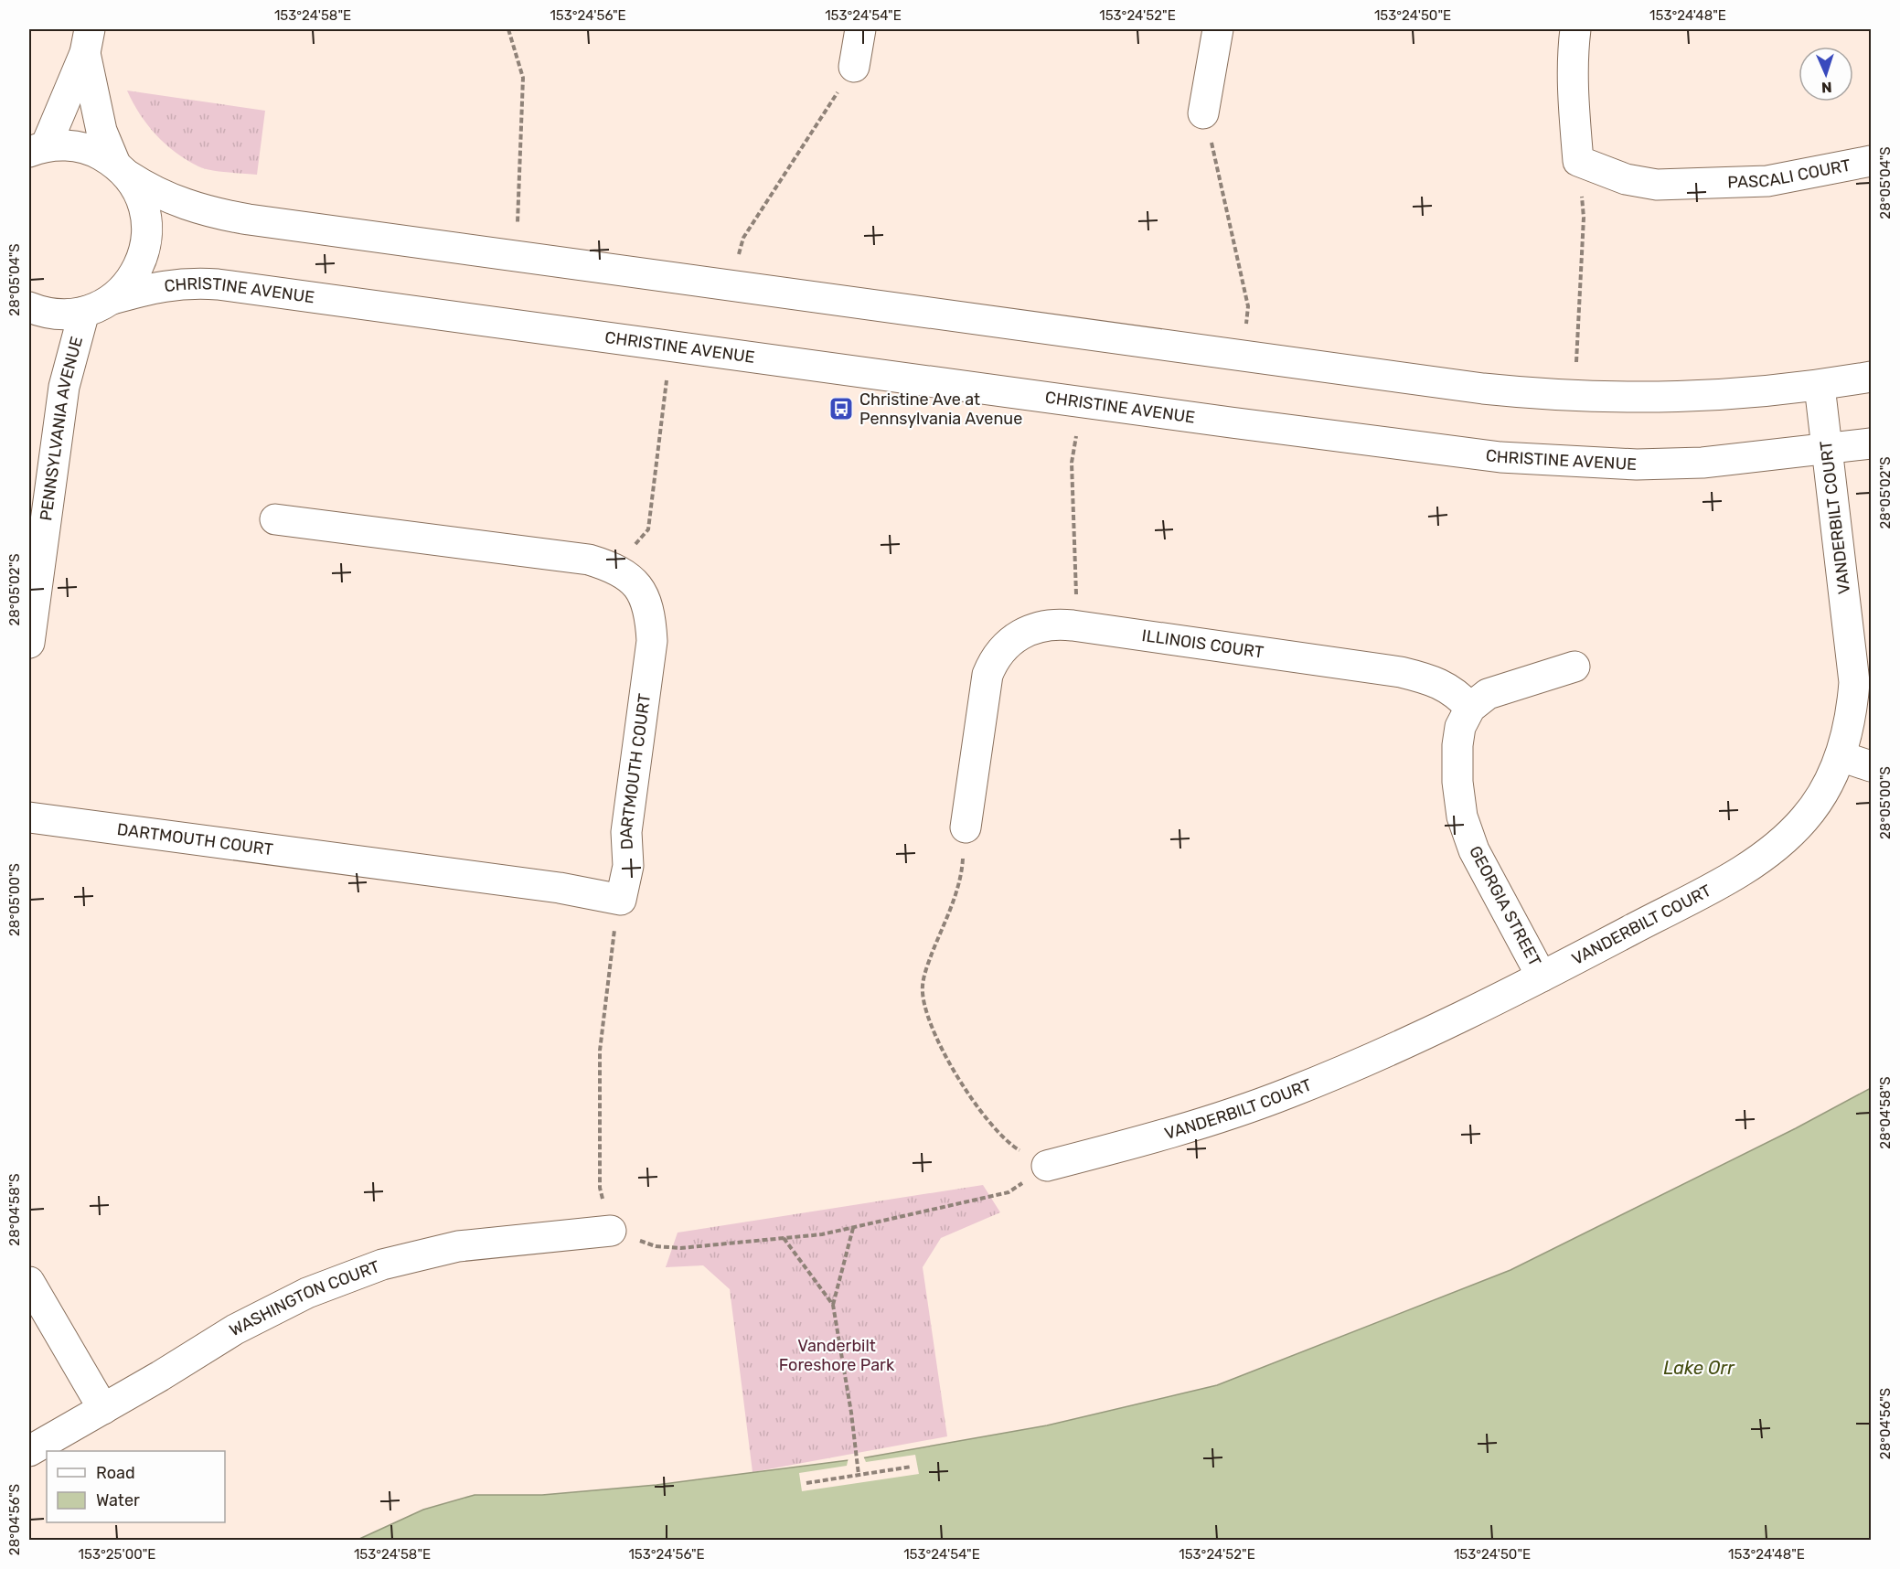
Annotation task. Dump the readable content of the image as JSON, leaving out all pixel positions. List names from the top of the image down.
{
  "streets": {
    "street": [
      "PASCALI COURT",
      "CHRISTINE AVENUE",
      "PENNSYLVANIA AVENUE",
      "VANDERBILT COURT",
      "ILLINOIS COURT",
      "DARTMOUTH COURT",
      "GEORGIA STREET",
      "WASHINGTON COURT"
    ]
  },
  "crossings": [
    ["CHRISTINE AVENUE", "VANDERBILT COURT"],
    ["VANDERBILT COURT", "GEORGIA STREET"],
    ["ILLINOIS COURT", "GEORGIA STREET"]
  ],
  "water": ["Lake Orr"],
  "parks": ["Vanderbilt Foreshore Park"],
  "places": {
    "bus stop": ["Christine Ave at Pennsylvania Avenue"]
  },
  "legend": ["Road", "Water"],
  "north": "bottom",
  "coordinates": [
    "153°24'58\"E",
    "153°24'56\"E",
    "153°24'54\"E",
    "153°24'52\"E",
    "153°24'50\"E",
    "153°24'48\"E",
    "28°05'04\"S",
    "28°05'02\"S",
    "28°05'00\"S",
    "28°04'58\"S",
    "28°04'56\"S",
    "153°25'00\"E"
  ]
}
